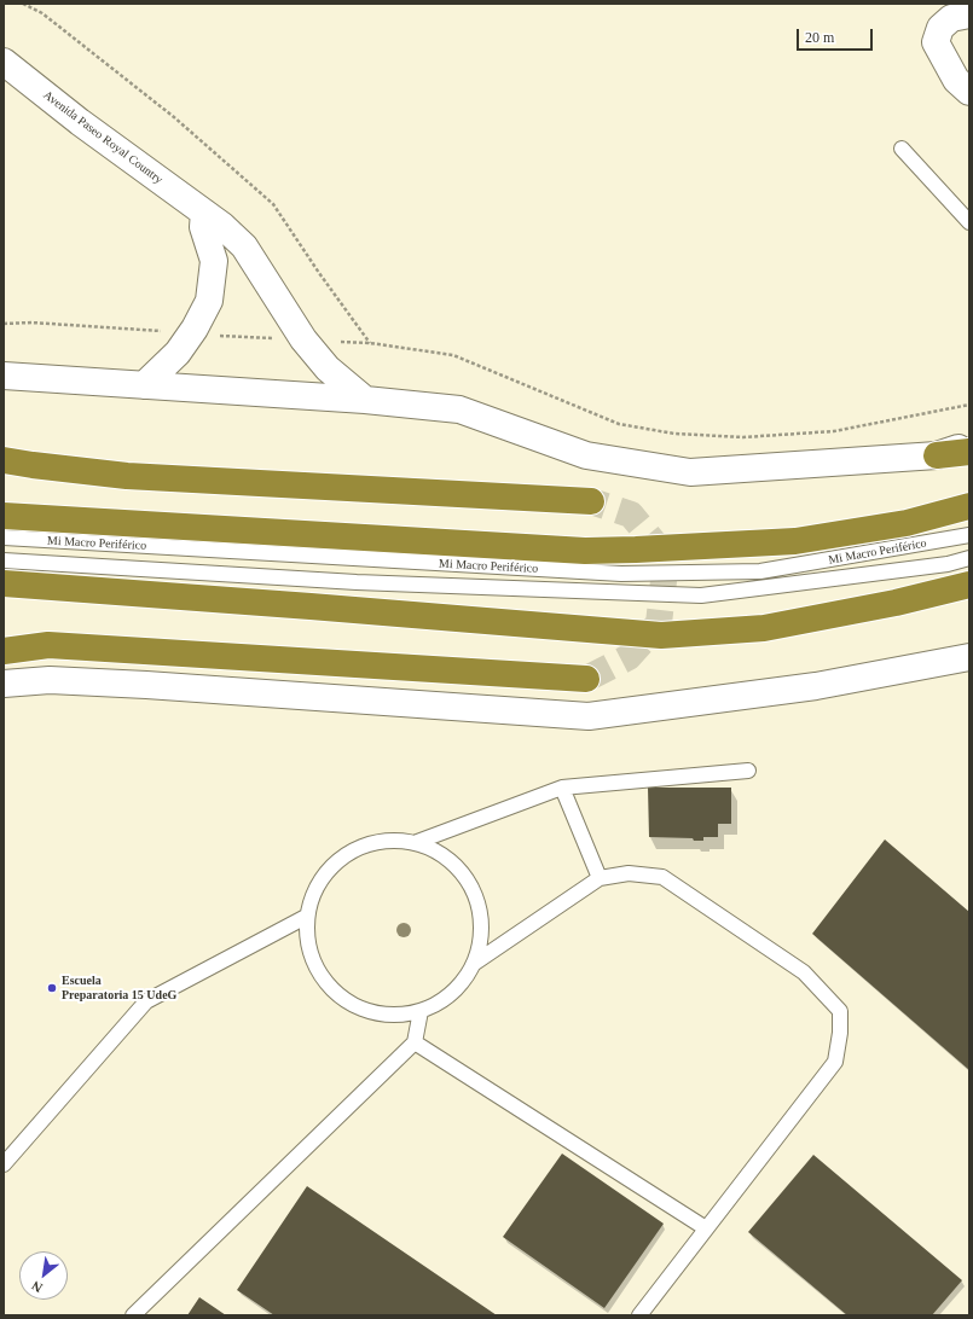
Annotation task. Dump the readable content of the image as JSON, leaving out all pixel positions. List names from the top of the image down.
{
  "streets": {
    "main road": ["Avenida Paseo Royal Country"],
    "lane": ["Mi Macro Periférico"]
  },
  "places": ["Escuela Preparatoria 15 UdeG"],
  "scale_bar": "20 m",
  "north": "bottom left"
}
